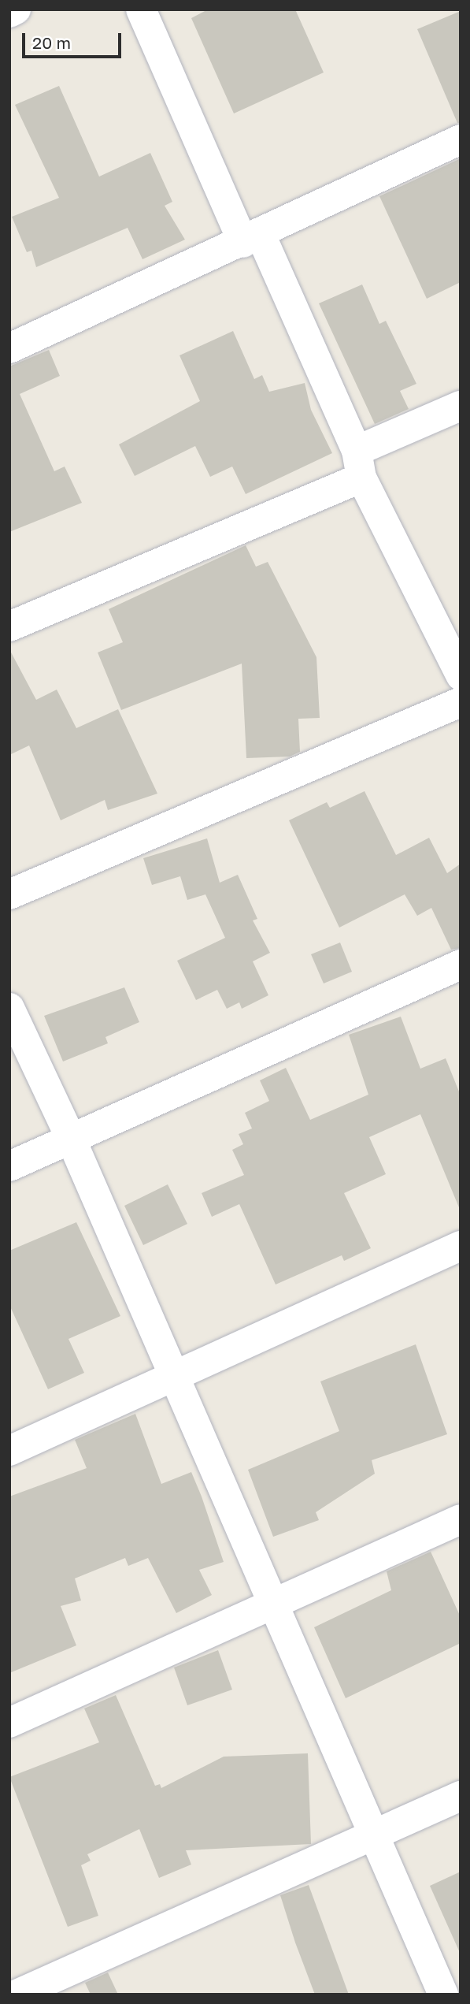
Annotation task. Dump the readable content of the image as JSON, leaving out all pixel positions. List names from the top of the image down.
{
  "scale_bar": "20 m"
}
